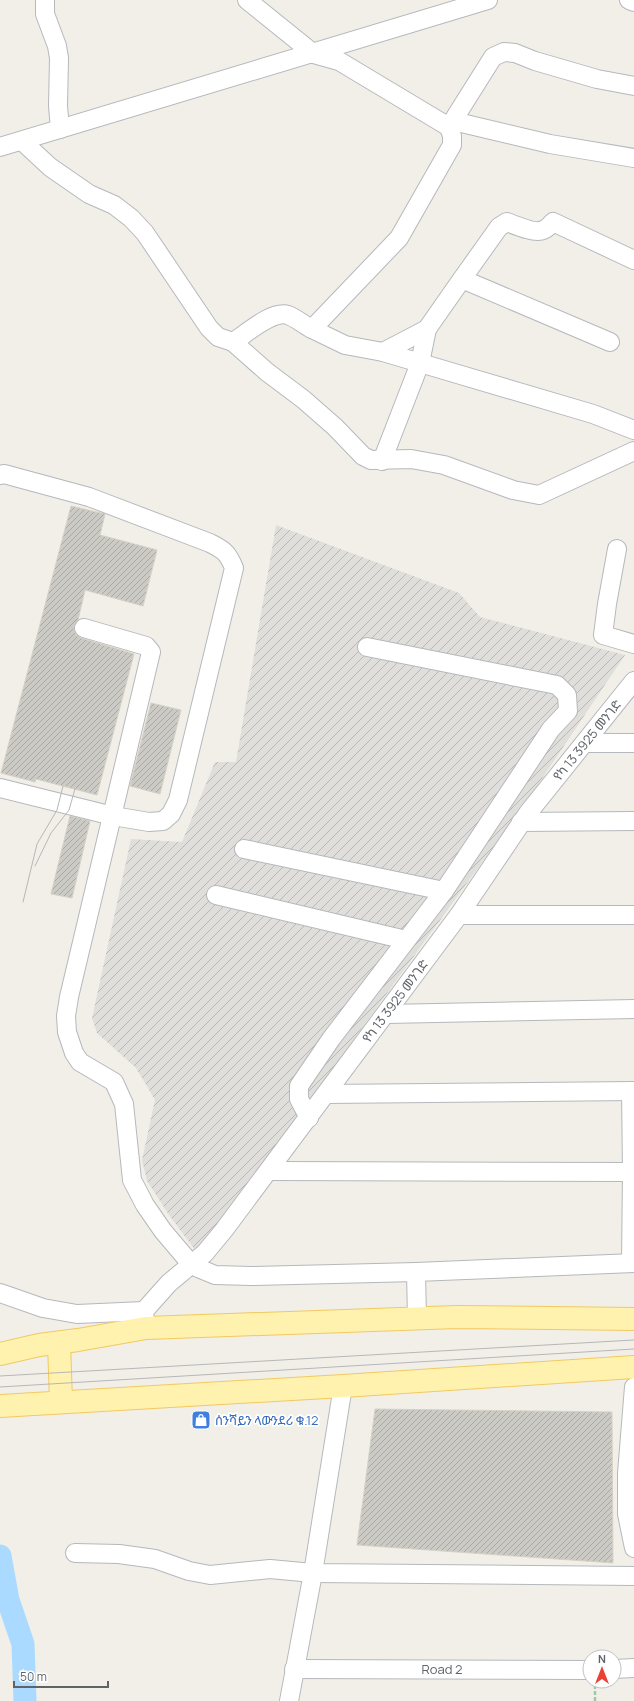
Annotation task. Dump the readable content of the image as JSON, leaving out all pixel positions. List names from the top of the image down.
{
  "streets": {
    "street": ["የካ 13 3925 መንገድ", "Road 2"]
  },
  "places": {
    "shop": ["ሰንሻይን ላውንደሪ ቁ.12"]
  },
  "scale_bar": "50 m",
  "north": "top"
}
